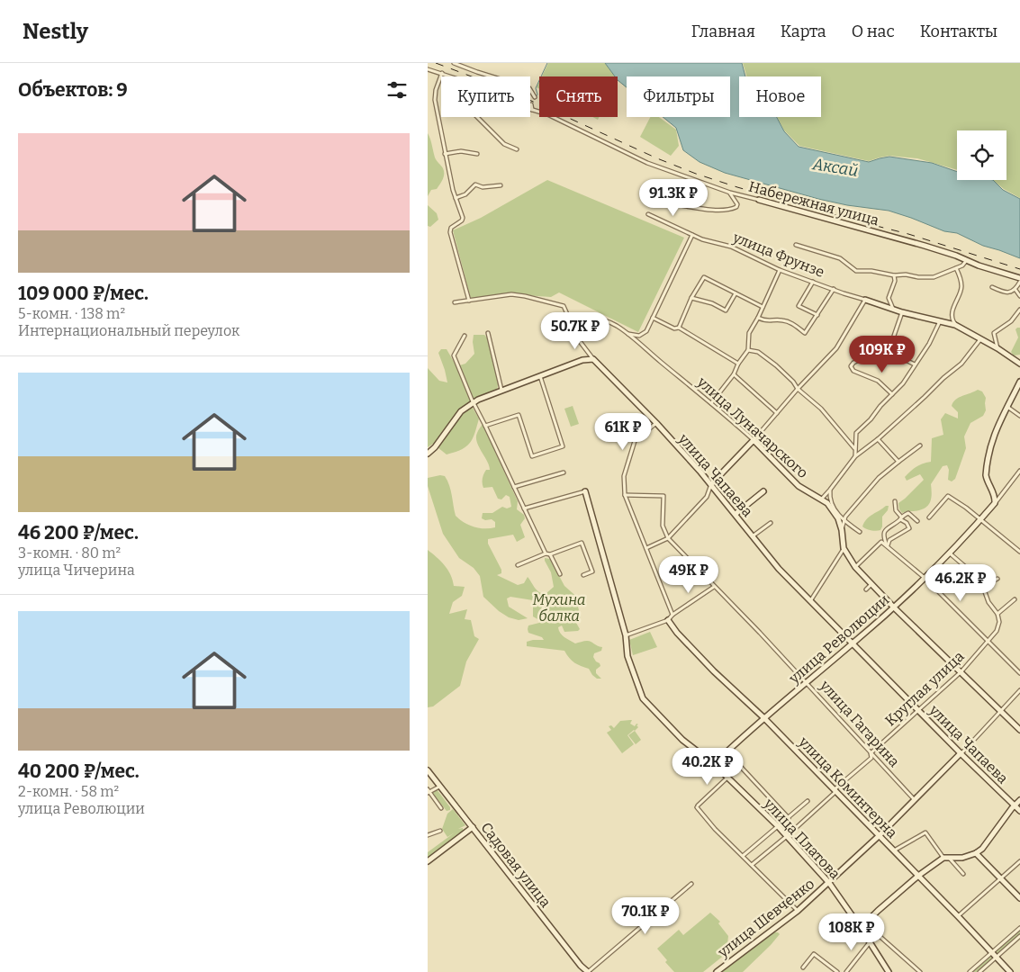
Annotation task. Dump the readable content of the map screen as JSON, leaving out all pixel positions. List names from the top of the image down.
{
  "streets": {
    "street": [
      "Набережная улица",
      "улица Фрунзе",
      "улица Луначарского",
      "улица Чапаева",
      "улица Революции",
      "Круглая улица",
      "улица Гагарина",
      "улица Коминтерна",
      "улица Платова",
      "Садовая улица",
      "улица Шевченко"
    ]
  },
  "crossings": [
    ["улица Луначарского", "улица Чапаева"],
    ["улица Луначарского", "улица Революции"],
    ["улица Луначарского", "Круглая улица"],
    ["улица Луначарского", "улица Шевченко"],
    ["улица Чапаева", "улица Революции"],
    ["улица Чапаева", "Круглая улица"],
    ["улица Чапаева", "улица Шевченко"],
    ["улица Революции", "улица Гагарина"],
    ["улица Революции", "улица Коминтерна"],
    ["улица Революции", "улица Платова"],
    ["Круглая улица", "улица Гагарина"],
    ["Круглая улица", "улица Коминтерна"],
    ["Круглая улица", "улица Платова"],
    ["улица Гагарина", "улица Шевченко"],
    ["улица Коминтерна", "улица Шевченко"],
    ["улица Платова", "улица Шевченко"]
  ],
  "water": ["Аксай"],
  "parks": ["Мухина балка"],
  "page": {
    "header": "Nestly",
    "nav": [
      "Главная",
      "Карта",
      "О нас",
      "Контакты"
    ],
    "heading": "Объектов: 9",
    "chip": [
      "Купить",
      "Снять",
      "Фильтры",
      "Новое"
    ],
    "list": [
      {
        "name": "109 000 ₽/мес.",
        "note": "5-комн. · 138 m² · Интернациональный переулок"
      },
      {
        "name": "46 200 ₽/мес.",
        "note": "3-комн. · 80 m² · улица Чичерина"
      },
      {
        "name": "40 200 ₽/мес.",
        "note": "2-комн. · 58 m² · улица Революции"
      }
    ],
    "price": [
      "91.3K ₽",
      "50.7K ₽",
      "109K ₽",
      "61K ₽",
      "49K ₽",
      "46.2K ₽",
      "40.2K ₽",
      "70.1K ₽",
      "108K ₽"
    ]
  }
}
